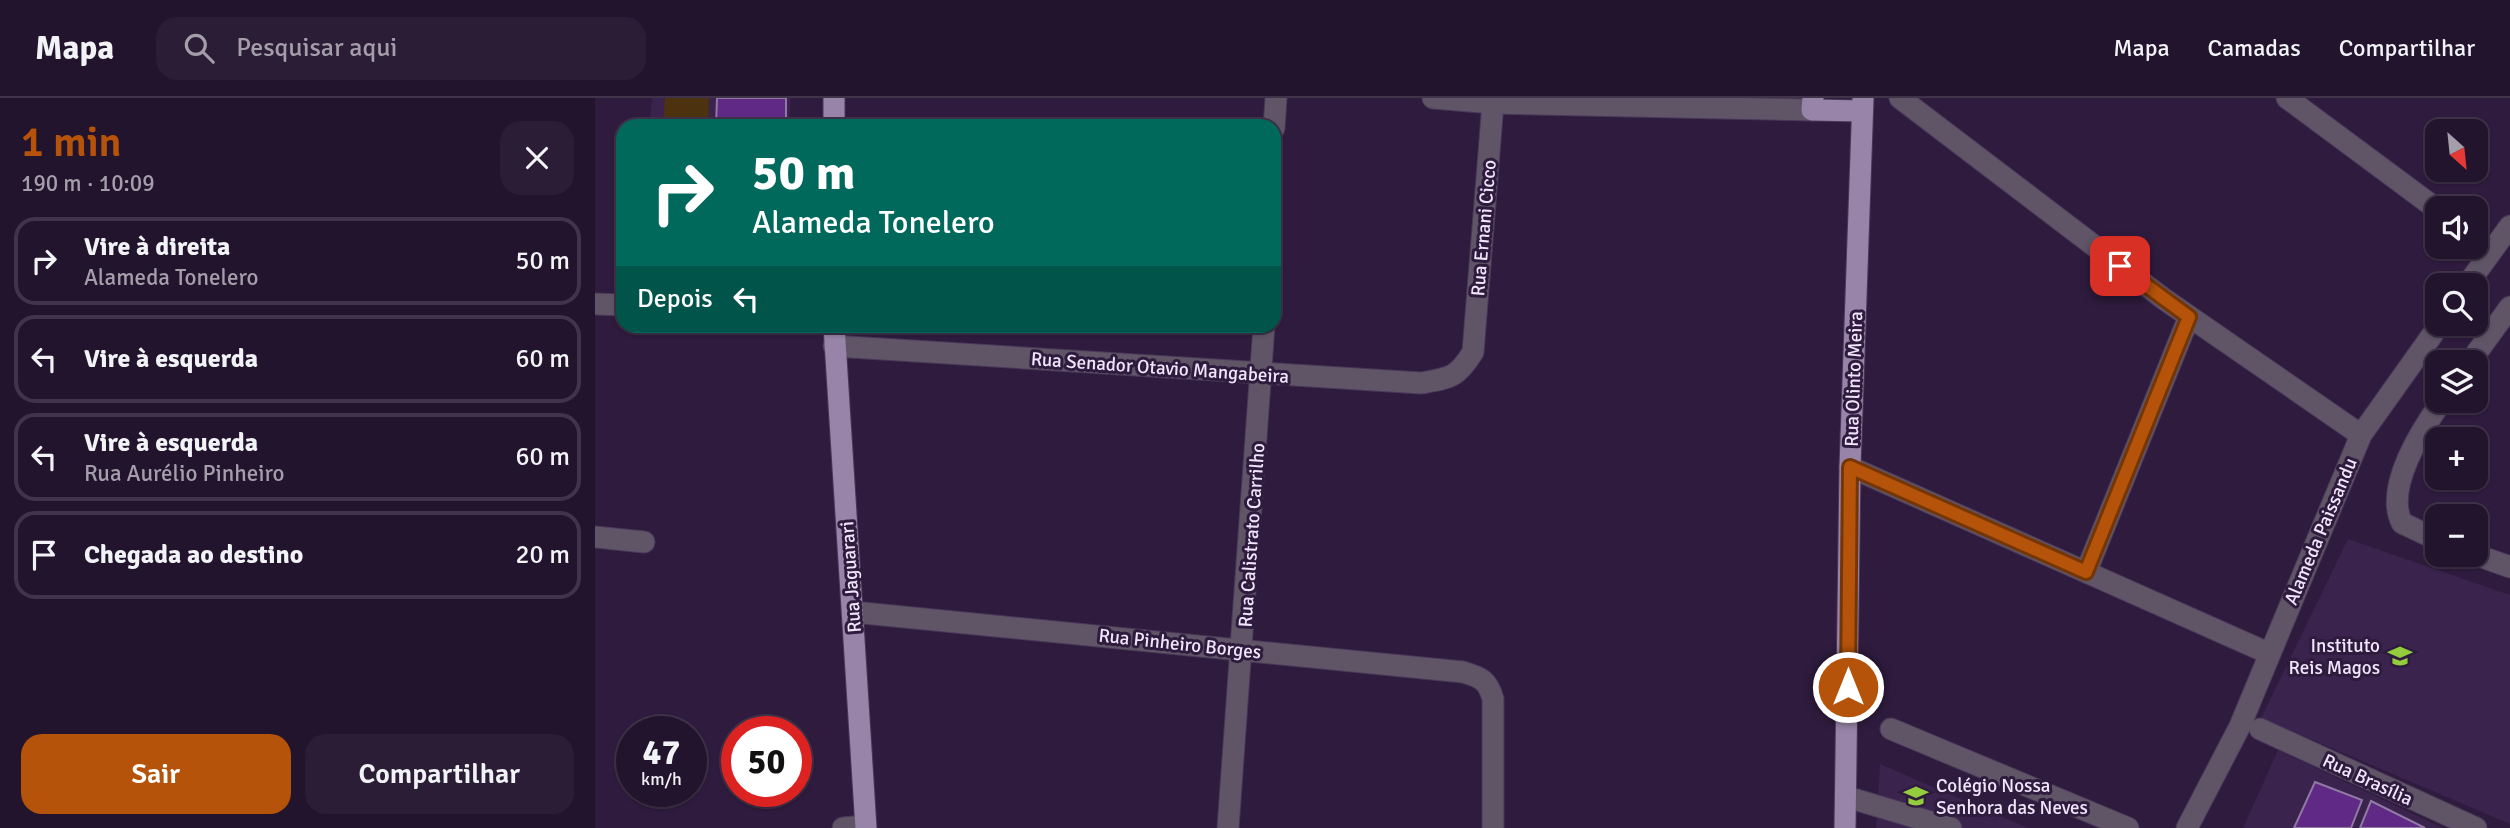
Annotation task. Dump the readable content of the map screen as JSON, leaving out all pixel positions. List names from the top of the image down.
{
  "streets": {
    "main road": ["Rua Olinto Meira", "Rua Jaguarari"],
    "street": [
      "Rua Ernani Cicco",
      "Rua Senador Otavio Mangabeira",
      "Alameda Paissandu",
      "Rua Calistrato Carrilho",
      "Rua Pinheiro Borges",
      "Rua Brasília"
    ]
  },
  "crossings": [
    ["Rua Ernani Cicco", "Rua Senador Otavio Mangabeira"],
    ["Rua Senador Otavio Mangabeira", "Rua Calistrato Carrilho"],
    ["Rua Senador Otavio Mangabeira", "Rua Jaguarari"],
    ["Rua Calistrato Carrilho", "Rua Pinheiro Borges"],
    ["Rua Jaguarari", "Rua Pinheiro Borges"]
  ],
  "places": {
    "school or university": ["Instituto Reis Magos", "Colégio Nossa Senhora das Neves"]
  },
  "north": "bottom right",
  "page": {
    "header": "Mapa",
    "search": "Pesquisar aqui",
    "nav": ["Mapa", "Camadas", "Compartilhar"],
    "heading": ["1 min", "190 m · 10:09"],
    "map_buttons": ["+", "−"],
    "turn": ["50 m", "Alameda Tonelero"],
    "list": [
      {
        "name": "Vire à direita",
        "note": "Alameda Tonelero",
        "value": "50 m"
      },
      {
        "name": "Vire à esquerda",
        "value": "60 m"
      },
      {
        "name": "Vire à esquerda",
        "note": "Rua Aurélio Pinheiro",
        "value": "60 m"
      },
      {
        "name": "Chegada ao destino",
        "value": "20 m"
      }
    ],
    "then": "Depois",
    "speed": "47 km/h",
    "limit": "50",
    "buttons": ["Sair", "Compartilhar"]
  }
}
